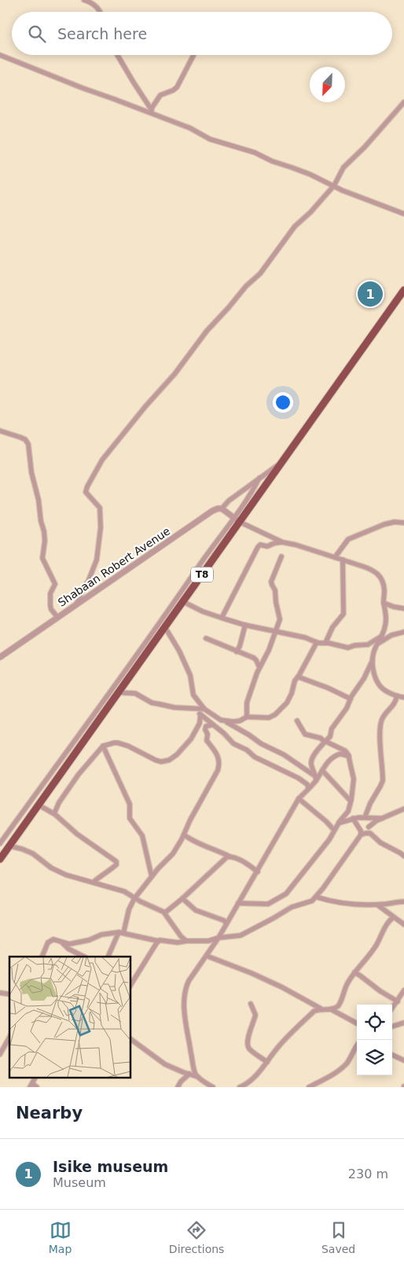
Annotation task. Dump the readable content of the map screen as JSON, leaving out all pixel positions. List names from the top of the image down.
{
  "streets": {
    "highway": ["T8"],
    "street": ["Shabaan Robert Avenue"]
  },
  "north": "bottom left",
  "page": {
    "search": "Search here",
    "pins": "1",
    "heading": "Nearby",
    "list": [
      {
        "mark": "1",
        "name": "Isike museum",
        "note": "Museum",
        "value": "230 m"
      }
    ],
    "nav": ["Map", "Directions", "Saved"]
  }
}
